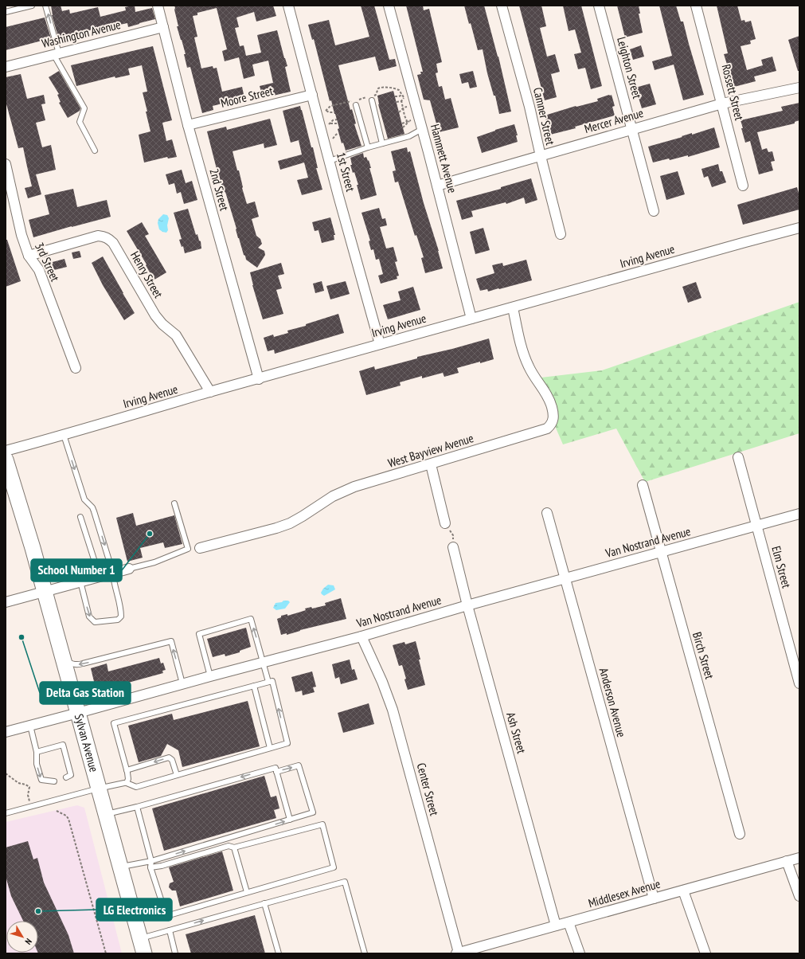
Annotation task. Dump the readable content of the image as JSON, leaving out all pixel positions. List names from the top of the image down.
{
  "streets": {
    "main road": ["Sylvan Avenue"],
    "street": [
      "Washington Avenue",
      "Leighton Street",
      "Rossett Street",
      "Moore Street",
      "Camner Street",
      "Mercer Avenue",
      "Hammett Avenue",
      "1st Street",
      "2nd Street",
      "Irving Avenue",
      "3rd Street",
      "Henry Street",
      "West Bayview Avenue",
      "Van Nostrand Avenue",
      "Elm Street",
      "Birch Street",
      "Anderson Avenue",
      "Ash Street",
      "Center Street",
      "Middlesex Avenue"
    ]
  },
  "crossings": [
    ["Washington Avenue", "2nd Street"],
    ["Leighton Street", "Mercer Avenue"],
    ["Rossett Street", "Mercer Avenue"],
    ["Moore Street", "1st Street"],
    ["Moore Street", "2nd Street"],
    ["Camner Street", "Mercer Avenue"],
    ["Mercer Avenue", "Hammett Avenue"],
    ["Hammett Avenue", "Irving Avenue"],
    ["1st Street", "Irving Avenue"],
    ["2nd Street", "Irving Avenue"],
    ["Irving Avenue", "Henry Street"],
    ["Irving Avenue", "West Bayview Avenue"],
    ["3rd Street", "Henry Street"],
    ["Van Nostrand Avenue", "Elm Street"],
    ["Van Nostrand Avenue", "Birch Street"],
    ["Van Nostrand Avenue", "Anderson Avenue"],
    ["Van Nostrand Avenue", "Ash Street"],
    ["Van Nostrand Avenue", "Sylvan Avenue"],
    ["Van Nostrand Avenue", "Center Street"],
    ["Anderson Avenue", "Middlesex Avenue"],
    ["Ash Street", "Middlesex Avenue"],
    ["Center Street", "Middlesex Avenue"]
  ],
  "places": ["School Number 1", "Delta Gas Station", "LG Electronics"],
  "north": "bottom right"
}
